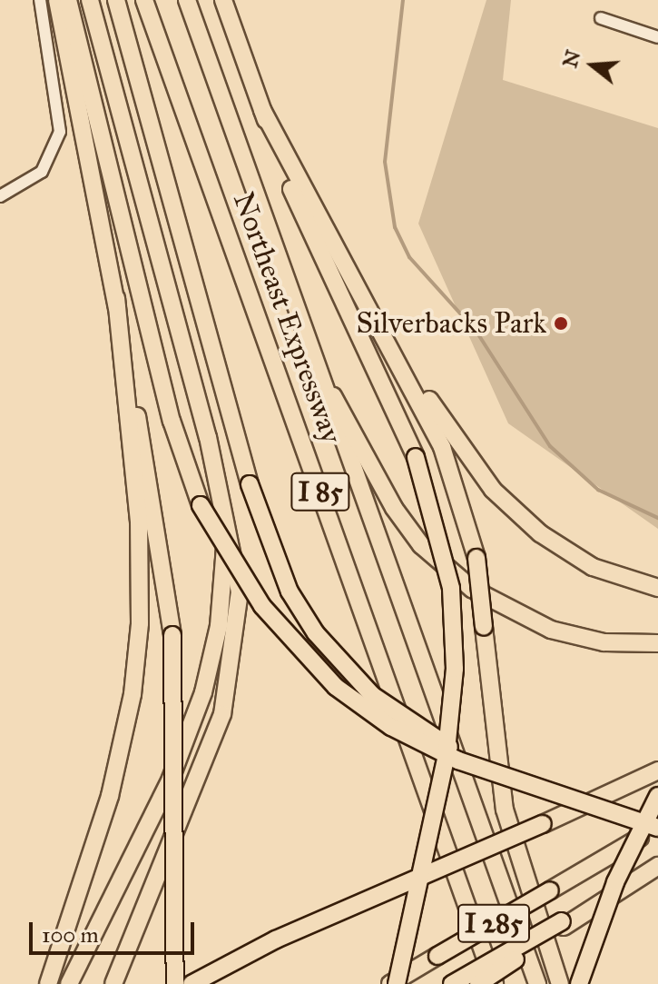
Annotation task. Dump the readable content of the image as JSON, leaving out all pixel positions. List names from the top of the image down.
{
  "streets": {
    "highway": ["Northeast Expressway", "I 85", "I 285"]
  },
  "places": ["Silverbacks Park"],
  "scale_bar": "100 m",
  "north": "left"
}
